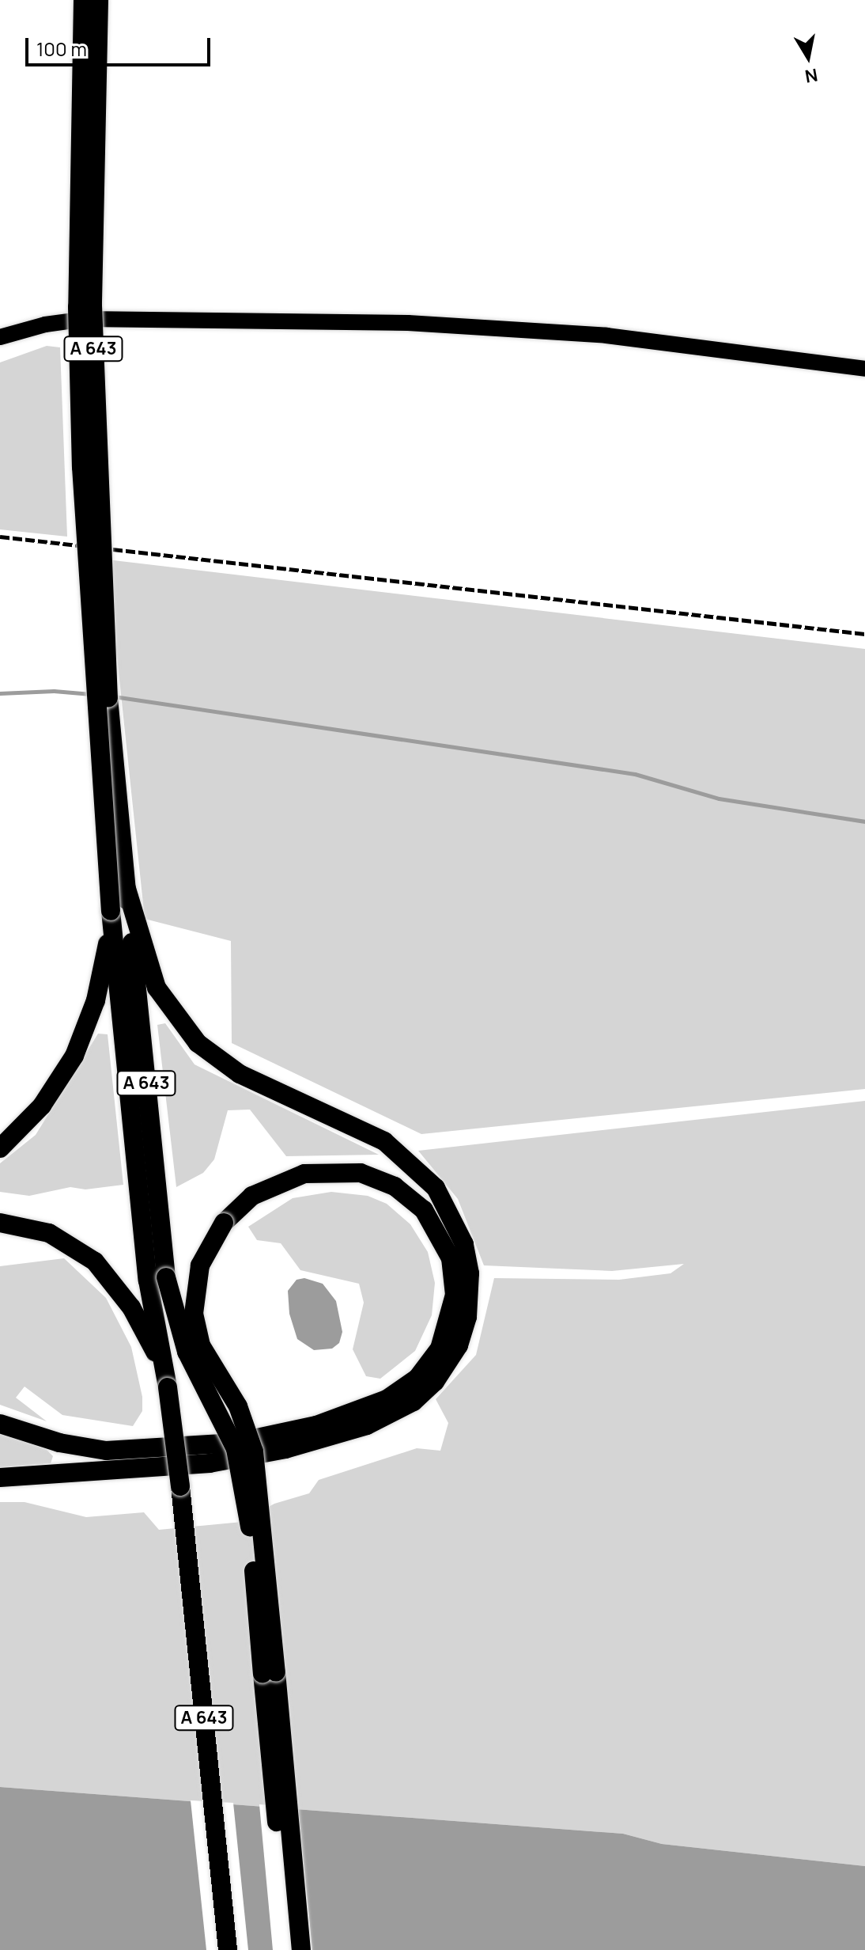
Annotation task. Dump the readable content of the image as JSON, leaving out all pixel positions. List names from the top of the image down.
{
  "streets": {
    "highway": ["A 643"]
  },
  "scale_bar": "100 m",
  "north": "bottom"
}
